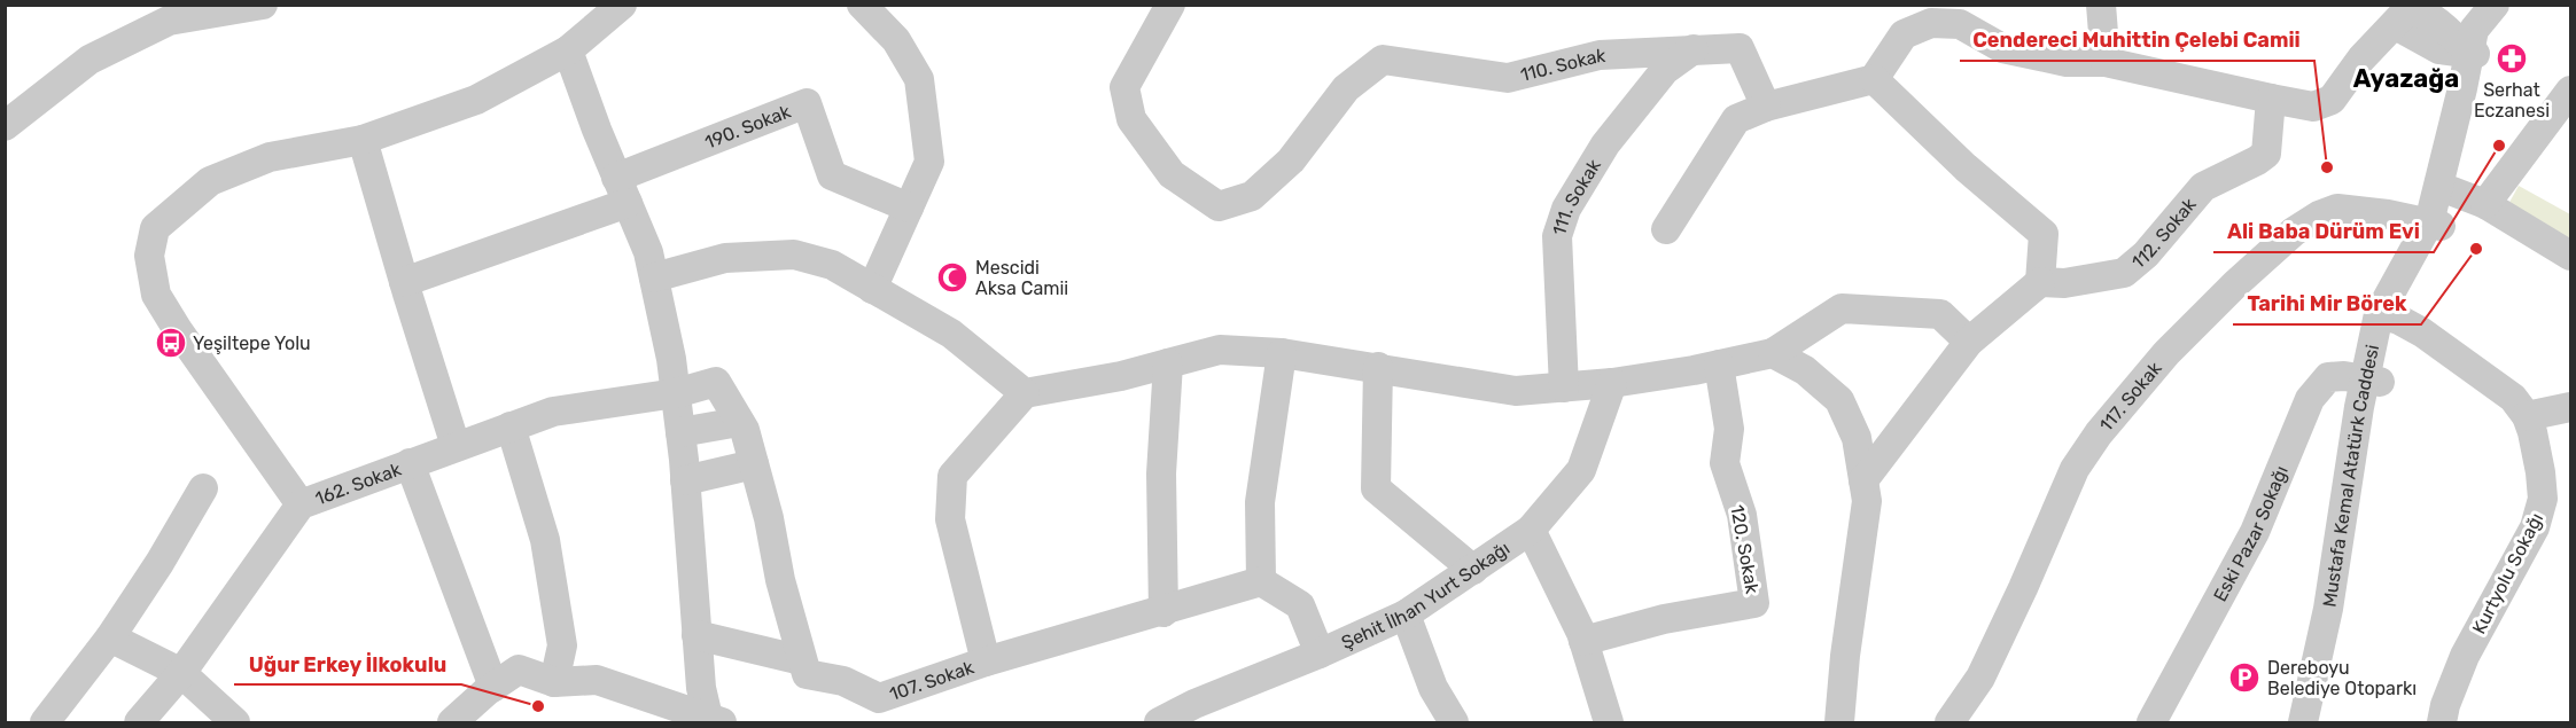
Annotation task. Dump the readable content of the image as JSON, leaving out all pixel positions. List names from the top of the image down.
{
  "streets": {
    "street": [
      "110. Sokak",
      "190. Sokak",
      "111. Sokak",
      "112. Sokak",
      "117. Sokak",
      "Mustafa Kemal Atatürk Caddesi",
      "162. Sokak",
      "Eski Pazar Sokağı",
      "120. Sokak",
      "Kurtyolu Sokağı",
      "Şehit İlhan Yurt Sokağı",
      "107. Sokak"
    ]
  },
  "crossings": [
    ["110. Sokak", "111. Sokak"],
    ["117. Sokak", "Mustafa Kemal Atatürk Caddesi"],
    ["Mustafa Kemal Atatürk Caddesi", "Eski Pazar Sokağı"],
    ["Mustafa Kemal Atatürk Caddesi", "Kurtyolu Sokağı"]
  ],
  "districts": ["Ayazağa"],
  "places": {
    "pharmacy": ["Serhat Eczanesi"],
    "other": [
      "Ali Baba Dürüm Evi",
      "Cendereci Muhittin Çelebi Camii",
      "Tarihi Mir Börek",
      "Uğur Erkey İlkokulu"
    ],
    "mosque": ["Mescidi Aksa Camii"],
    "bus stop": ["Yeşiltepe Yolu"],
    "parking": ["Dereboyu Belediye Otoparkı"]
  }
}
